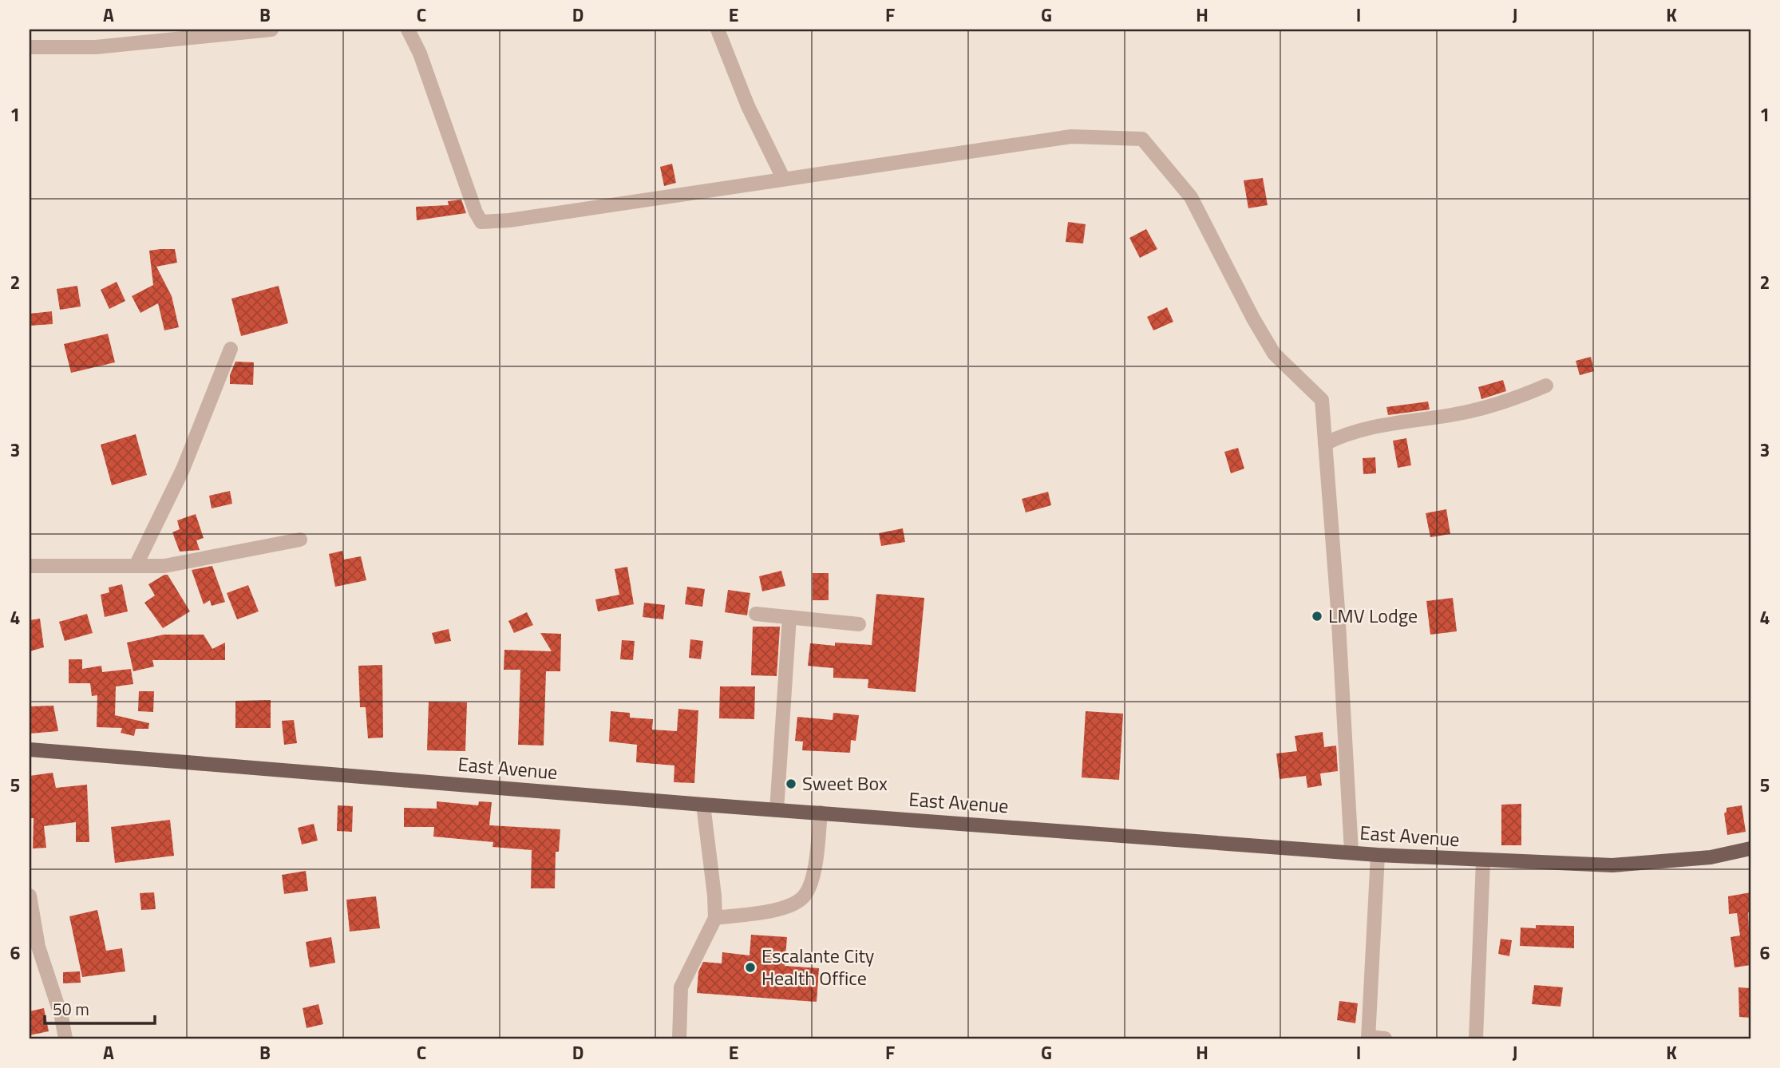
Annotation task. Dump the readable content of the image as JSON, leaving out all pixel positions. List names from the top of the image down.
{
  "streets": {
    "main road": ["East Avenue"]
  },
  "places": ["LMV Lodge", "Sweet Box", "Escalante City Health Office"],
  "scale_bar": "50 m",
  "grid": {
    "columns": [
      "A",
      "B",
      "C",
      "D",
      "E",
      "F",
      "G",
      "H",
      "I",
      "J",
      "K"
    ],
    "rows": [
      "1",
      "2",
      "3",
      "4",
      "5",
      "6"
    ]
  }
}
